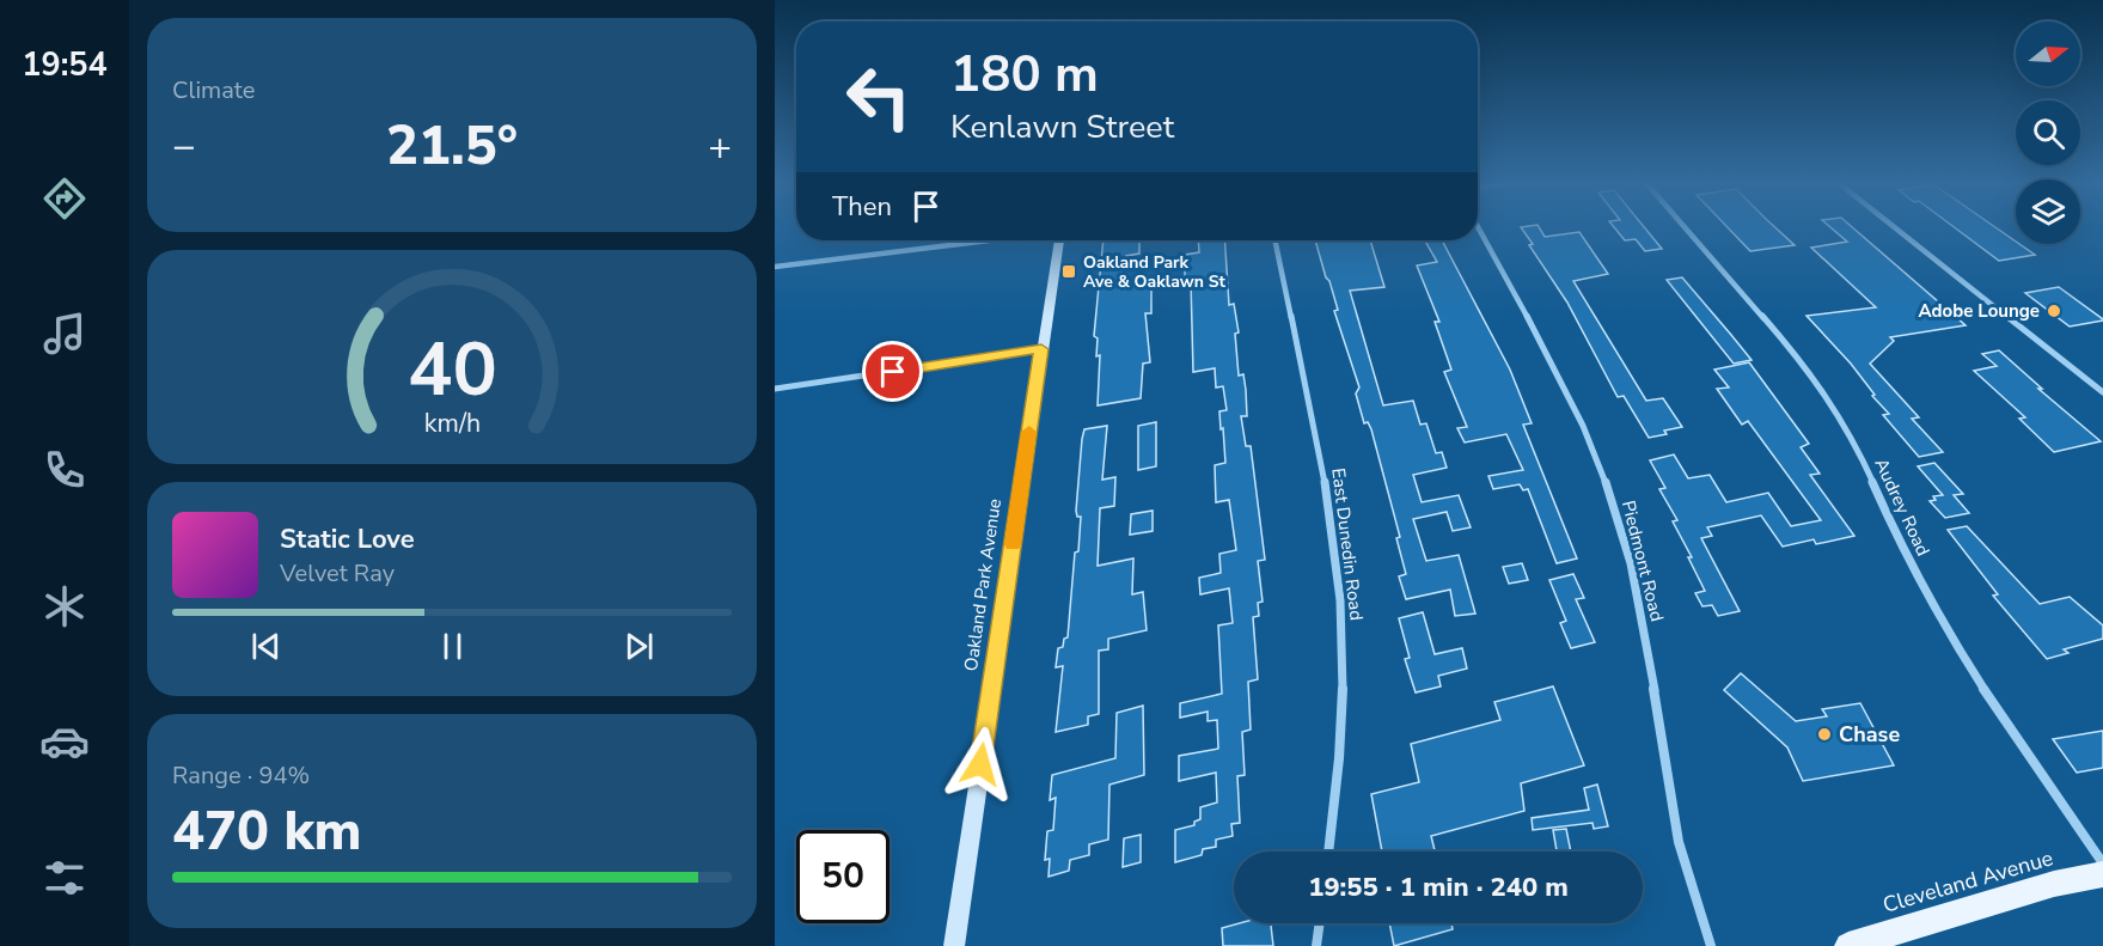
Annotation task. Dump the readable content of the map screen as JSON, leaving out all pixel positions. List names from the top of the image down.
{
  "streets": {
    "main road": ["Oakland Park Avenue", "Cleveland Avenue"],
    "street": ["Audrey Road", "East Dunedin Road", "Piedmont Road"]
  },
  "places": {
    "transit": ["Oakland Park Ave & Oaklawn St"],
    "other": ["Adobe Lounge", "Chase"]
  },
  "north": "right",
  "page": {
    "tabs": "19:54",
    "tile": [
      "Climate",
      ["Range · 94%", "470 km"]
    ],
    "turn": ["180 m", "Kenlawn Street"],
    "heat": ["−", "21.5°", "+"],
    "then": "Then",
    "song": ["Static Love", "Velvet Ray"],
    "limit": "50",
    "trip": "19:55 · 1 min · 240 m",
    "gauge": ["40", "km/h"]
  }
}
